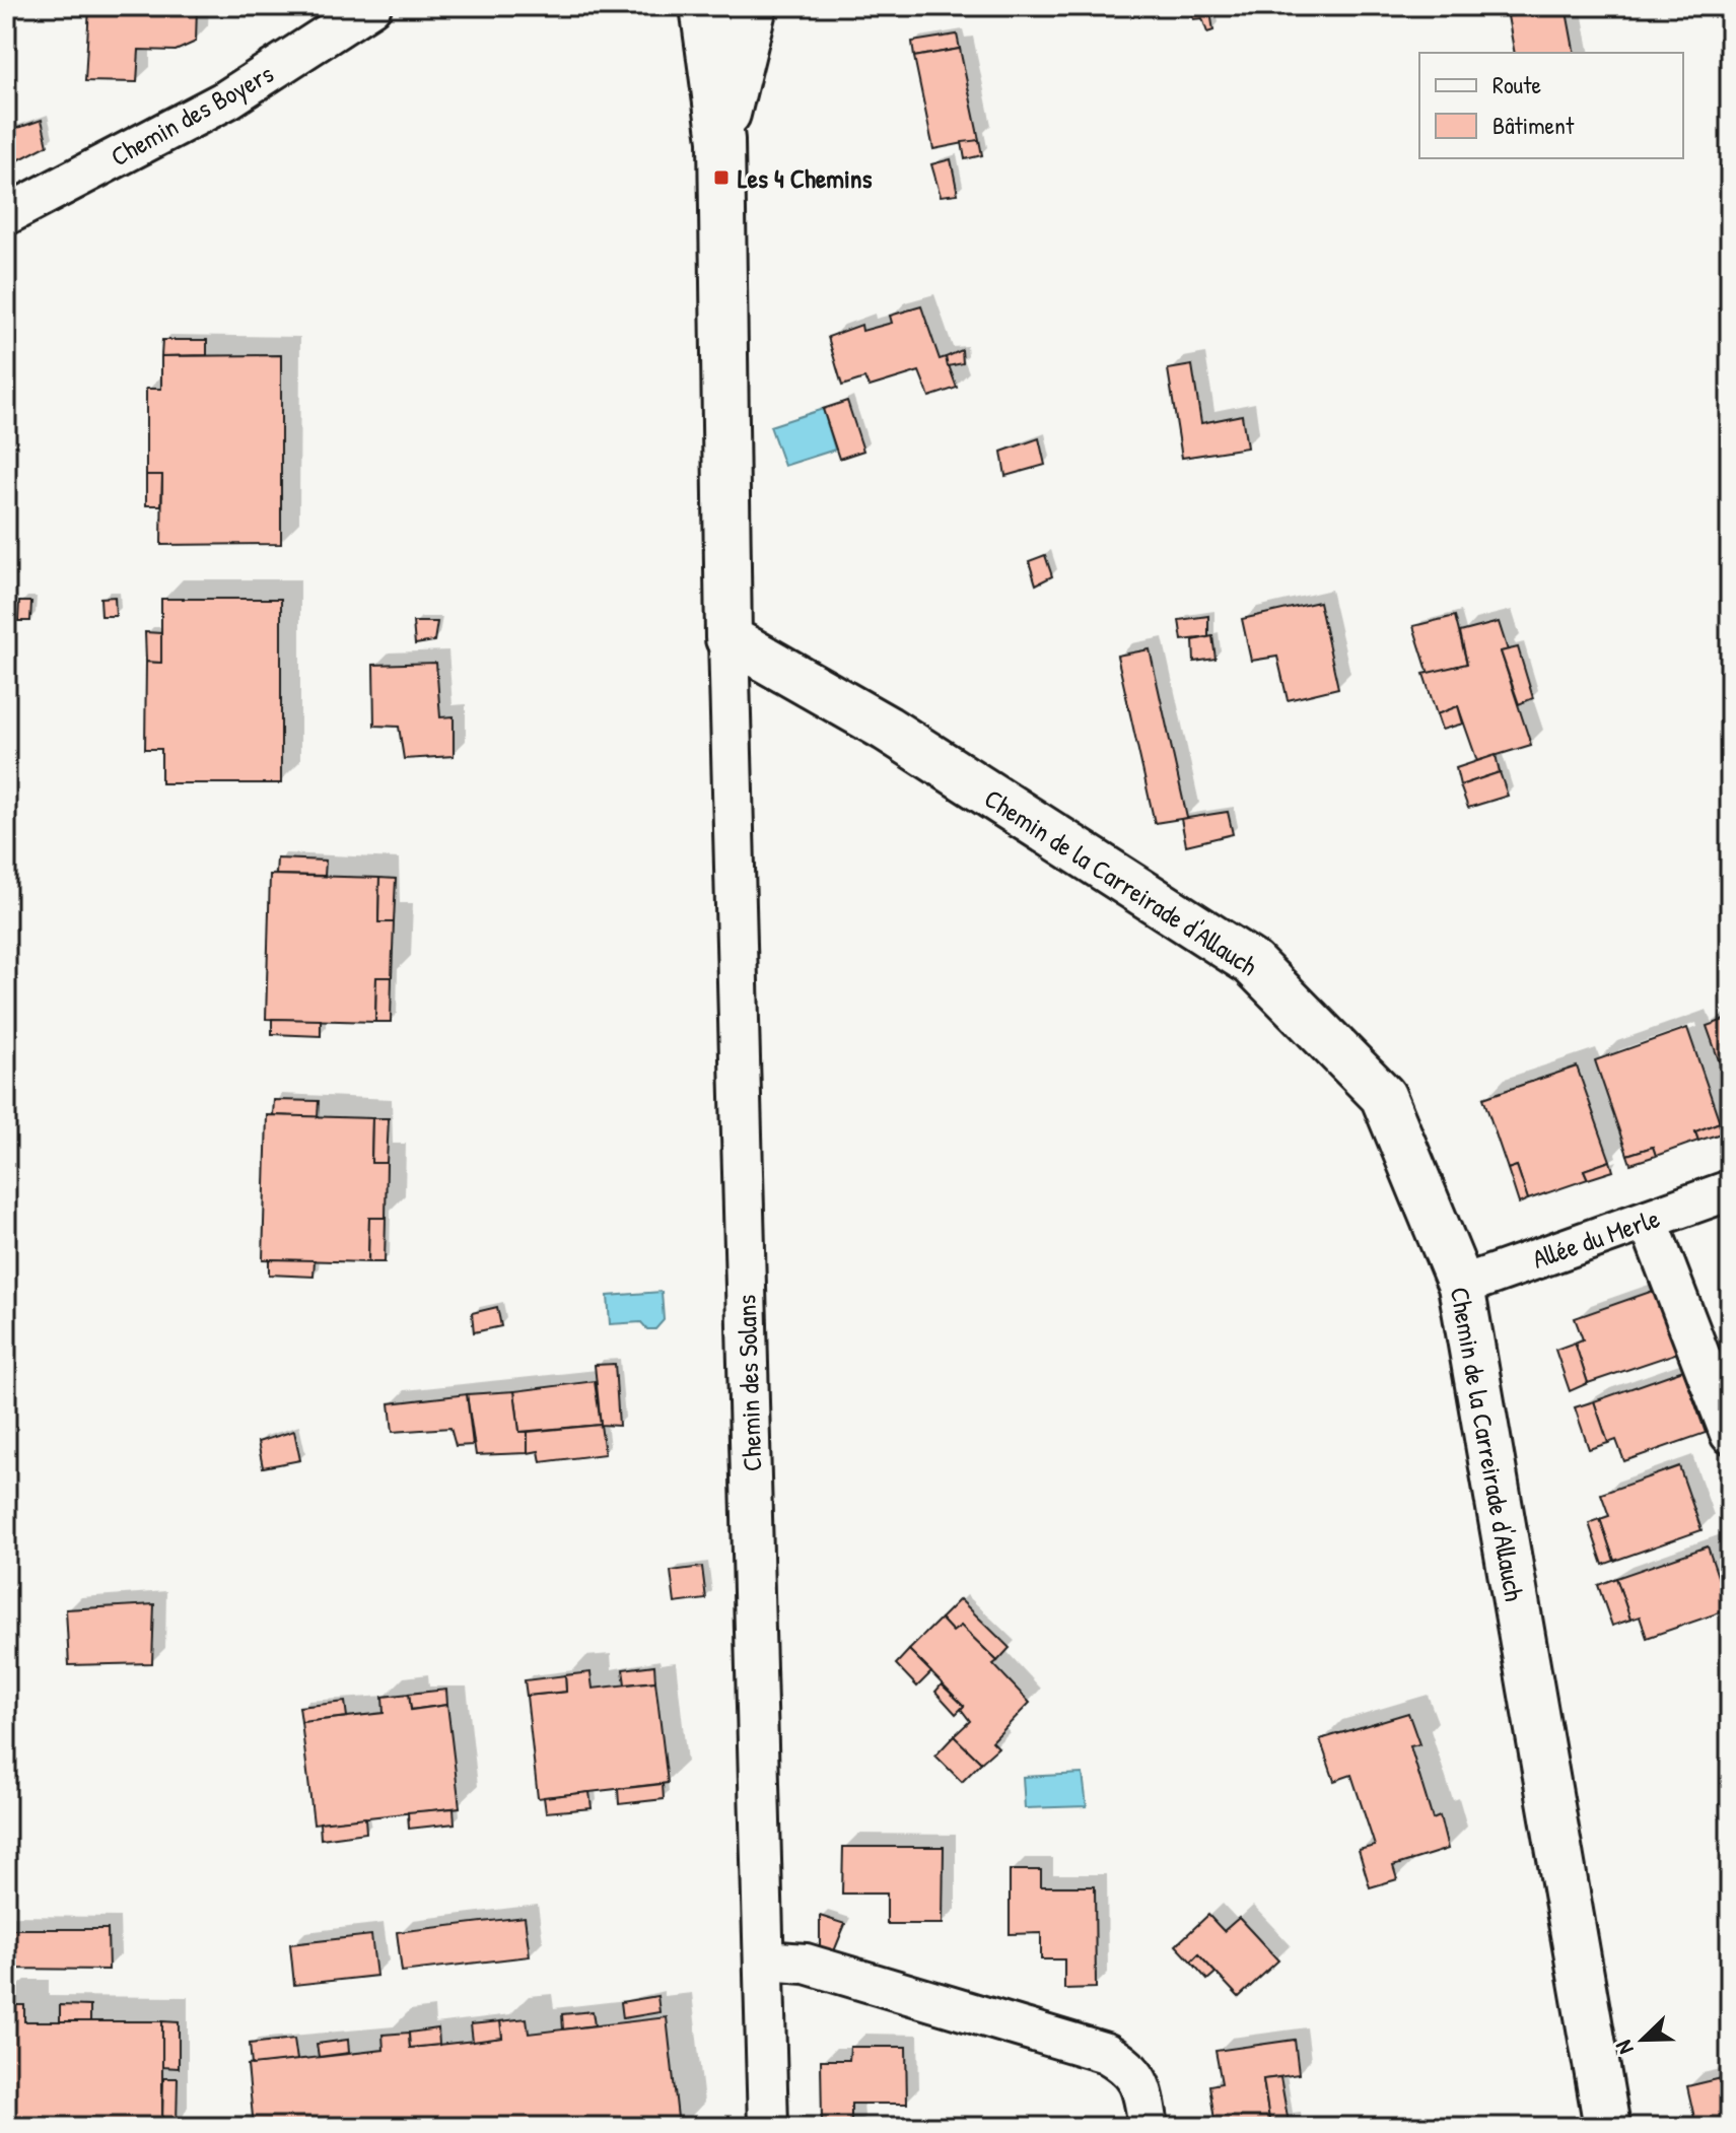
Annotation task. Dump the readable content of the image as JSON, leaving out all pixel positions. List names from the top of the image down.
{
  "streets": {
    "street": [
      "Chemin des Boyers",
      "Chemin de la Carreirade d'Allauch",
      "Allée du Merle",
      "Chemin des Solans"
    ]
  },
  "crossings": [
    ["Chemin de la Carreirade d'Allauch", "Allée du Merle"],
    ["Chemin de la Carreirade d'Allauch", "Chemin des Solans"]
  ],
  "places": {
    "transit": ["Les 4 Chemins"]
  },
  "legend": ["Route", "Bâtiment"],
  "north": "bottom left"
}
